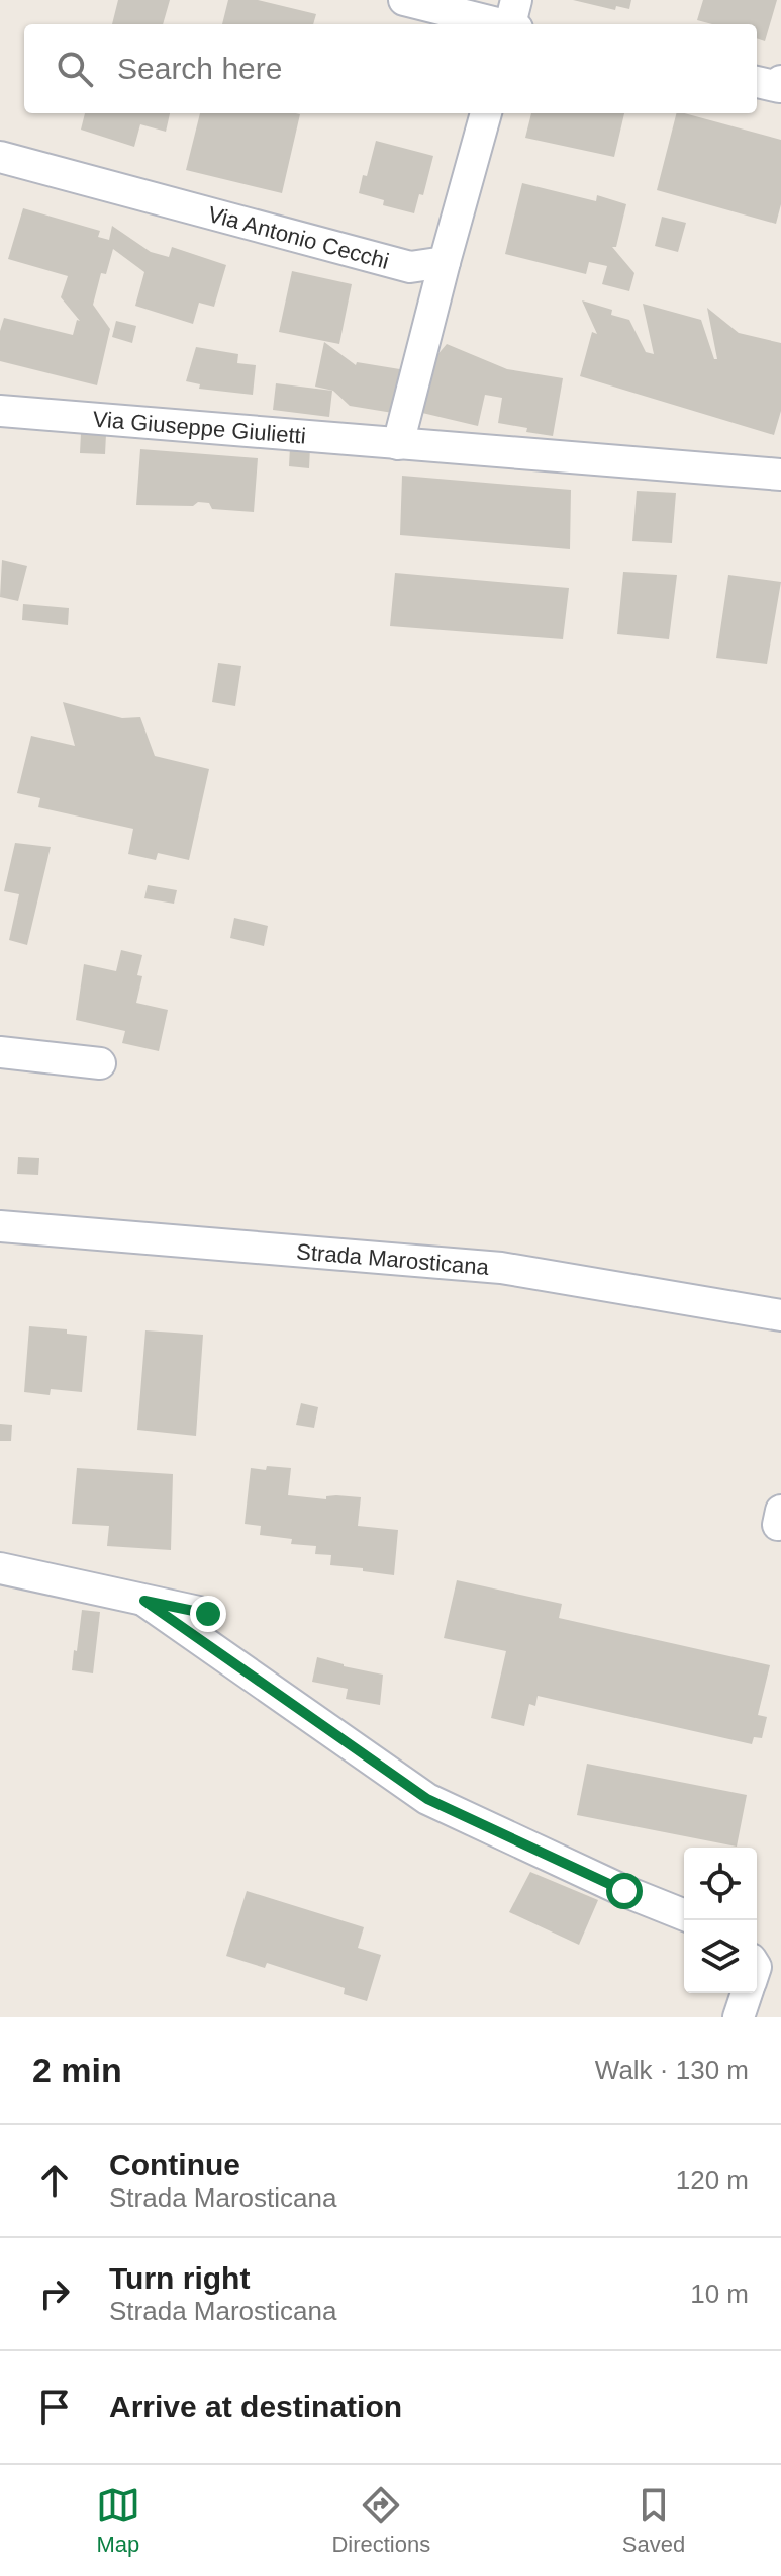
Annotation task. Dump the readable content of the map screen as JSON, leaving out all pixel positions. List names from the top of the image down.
{
  "streets": {
    "street": ["Via Antonio Cecchi", "Via Giuseppe Giulietti", "Strada Marosticana"]
  },
  "page": {
    "search": "Search here",
    "heading": ["2 min", "Walk · 130 m"],
    "list": [
      ["Continue", "Strada Marosticana", "120 m"],
      ["Turn right", "Strada Marosticana", "10 m"],
      "Arrive at destination"
    ],
    "nav": ["Map", "Directions", "Saved"]
  }
}
